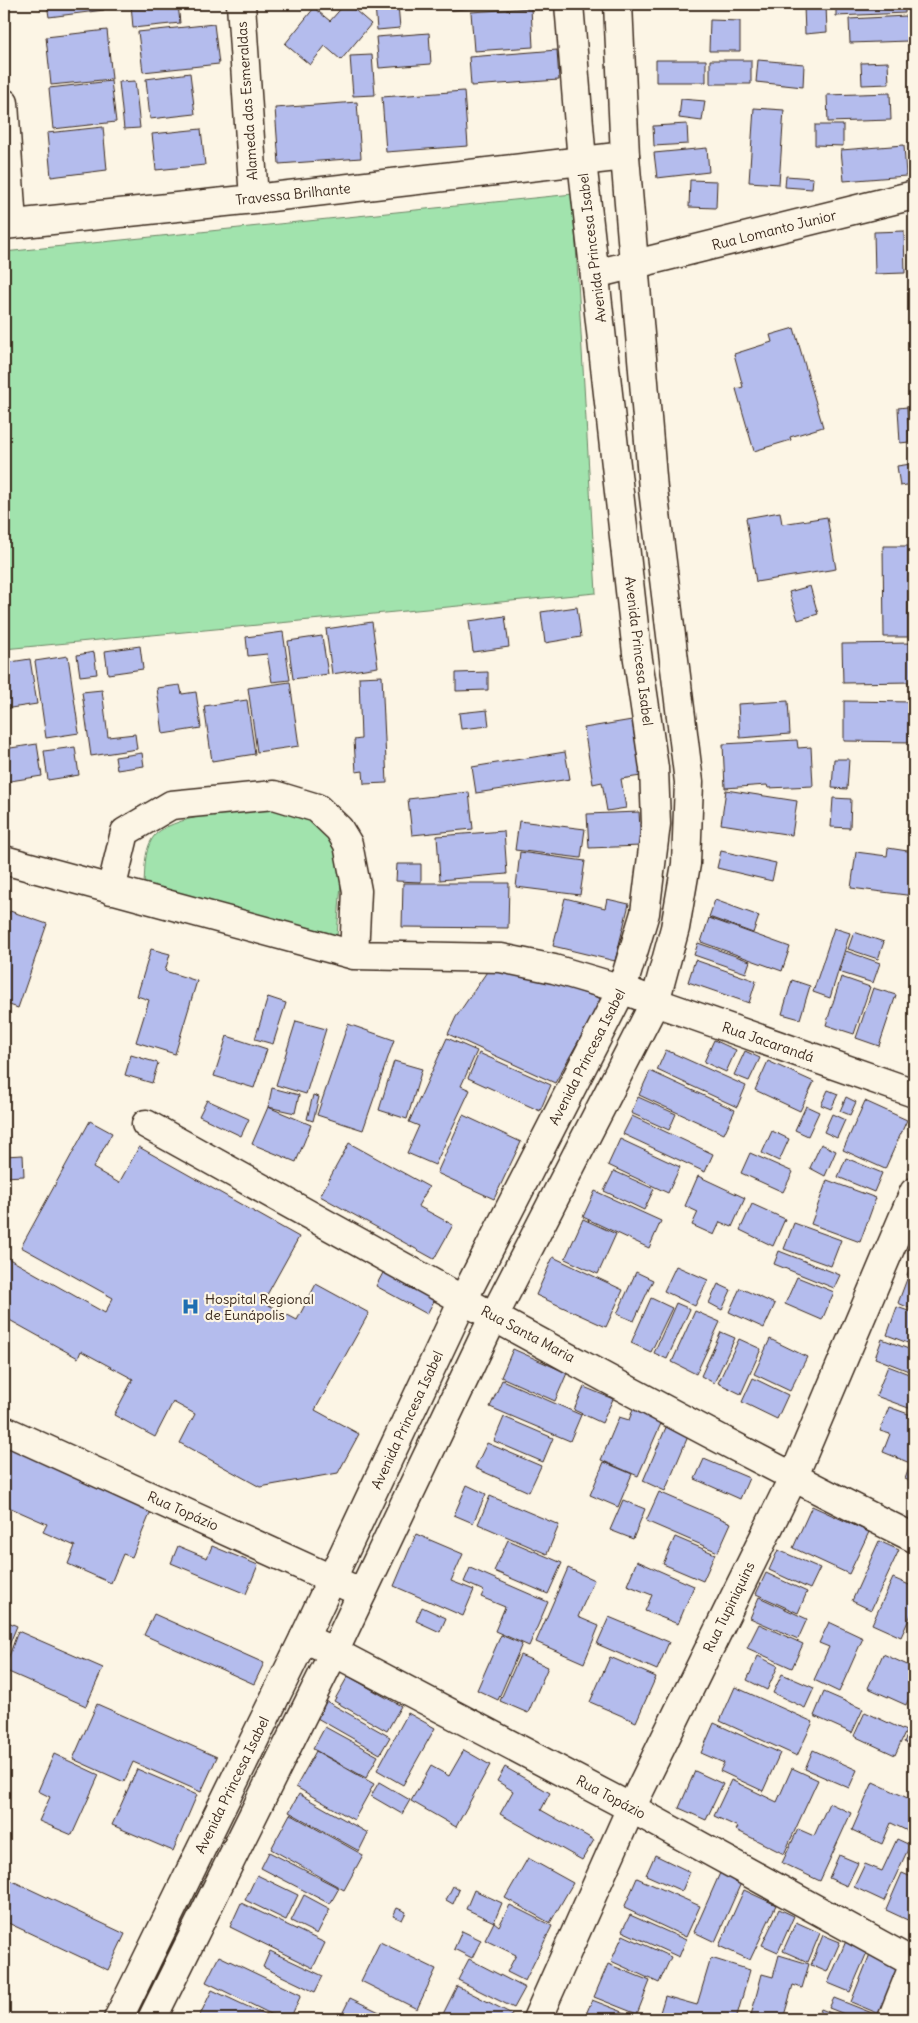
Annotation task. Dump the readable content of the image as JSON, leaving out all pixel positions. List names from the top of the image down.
{
  "streets": {
    "street": [
      "Alameda das Esmeraldas",
      "Travessa Brilhante",
      "Rua Lomanto Junior",
      "Avenida Princesa Isabel",
      "Rua Jacarandá",
      "Rua Santa Maria",
      "Rua Topázio",
      "Rua Tupiniquins"
    ]
  },
  "crossings": [
    ["Alameda das Esmeraldas", "Travessa Brilhante"],
    ["Travessa Brilhante", "Avenida Princesa Isabel"],
    ["Rua Lomanto Junior", "Avenida Princesa Isabel"],
    ["Avenida Princesa Isabel", "Rua Jacarandá"],
    ["Avenida Princesa Isabel", "Rua Santa Maria"],
    ["Avenida Princesa Isabel", "Rua Topázio"],
    ["Rua Santa Maria", "Rua Tupiniquins"],
    ["Rua Topázio", "Rua Tupiniquins"]
  ],
  "places": {
    "hospital": ["Hospital Regional de Eunápolis"]
  }
}
